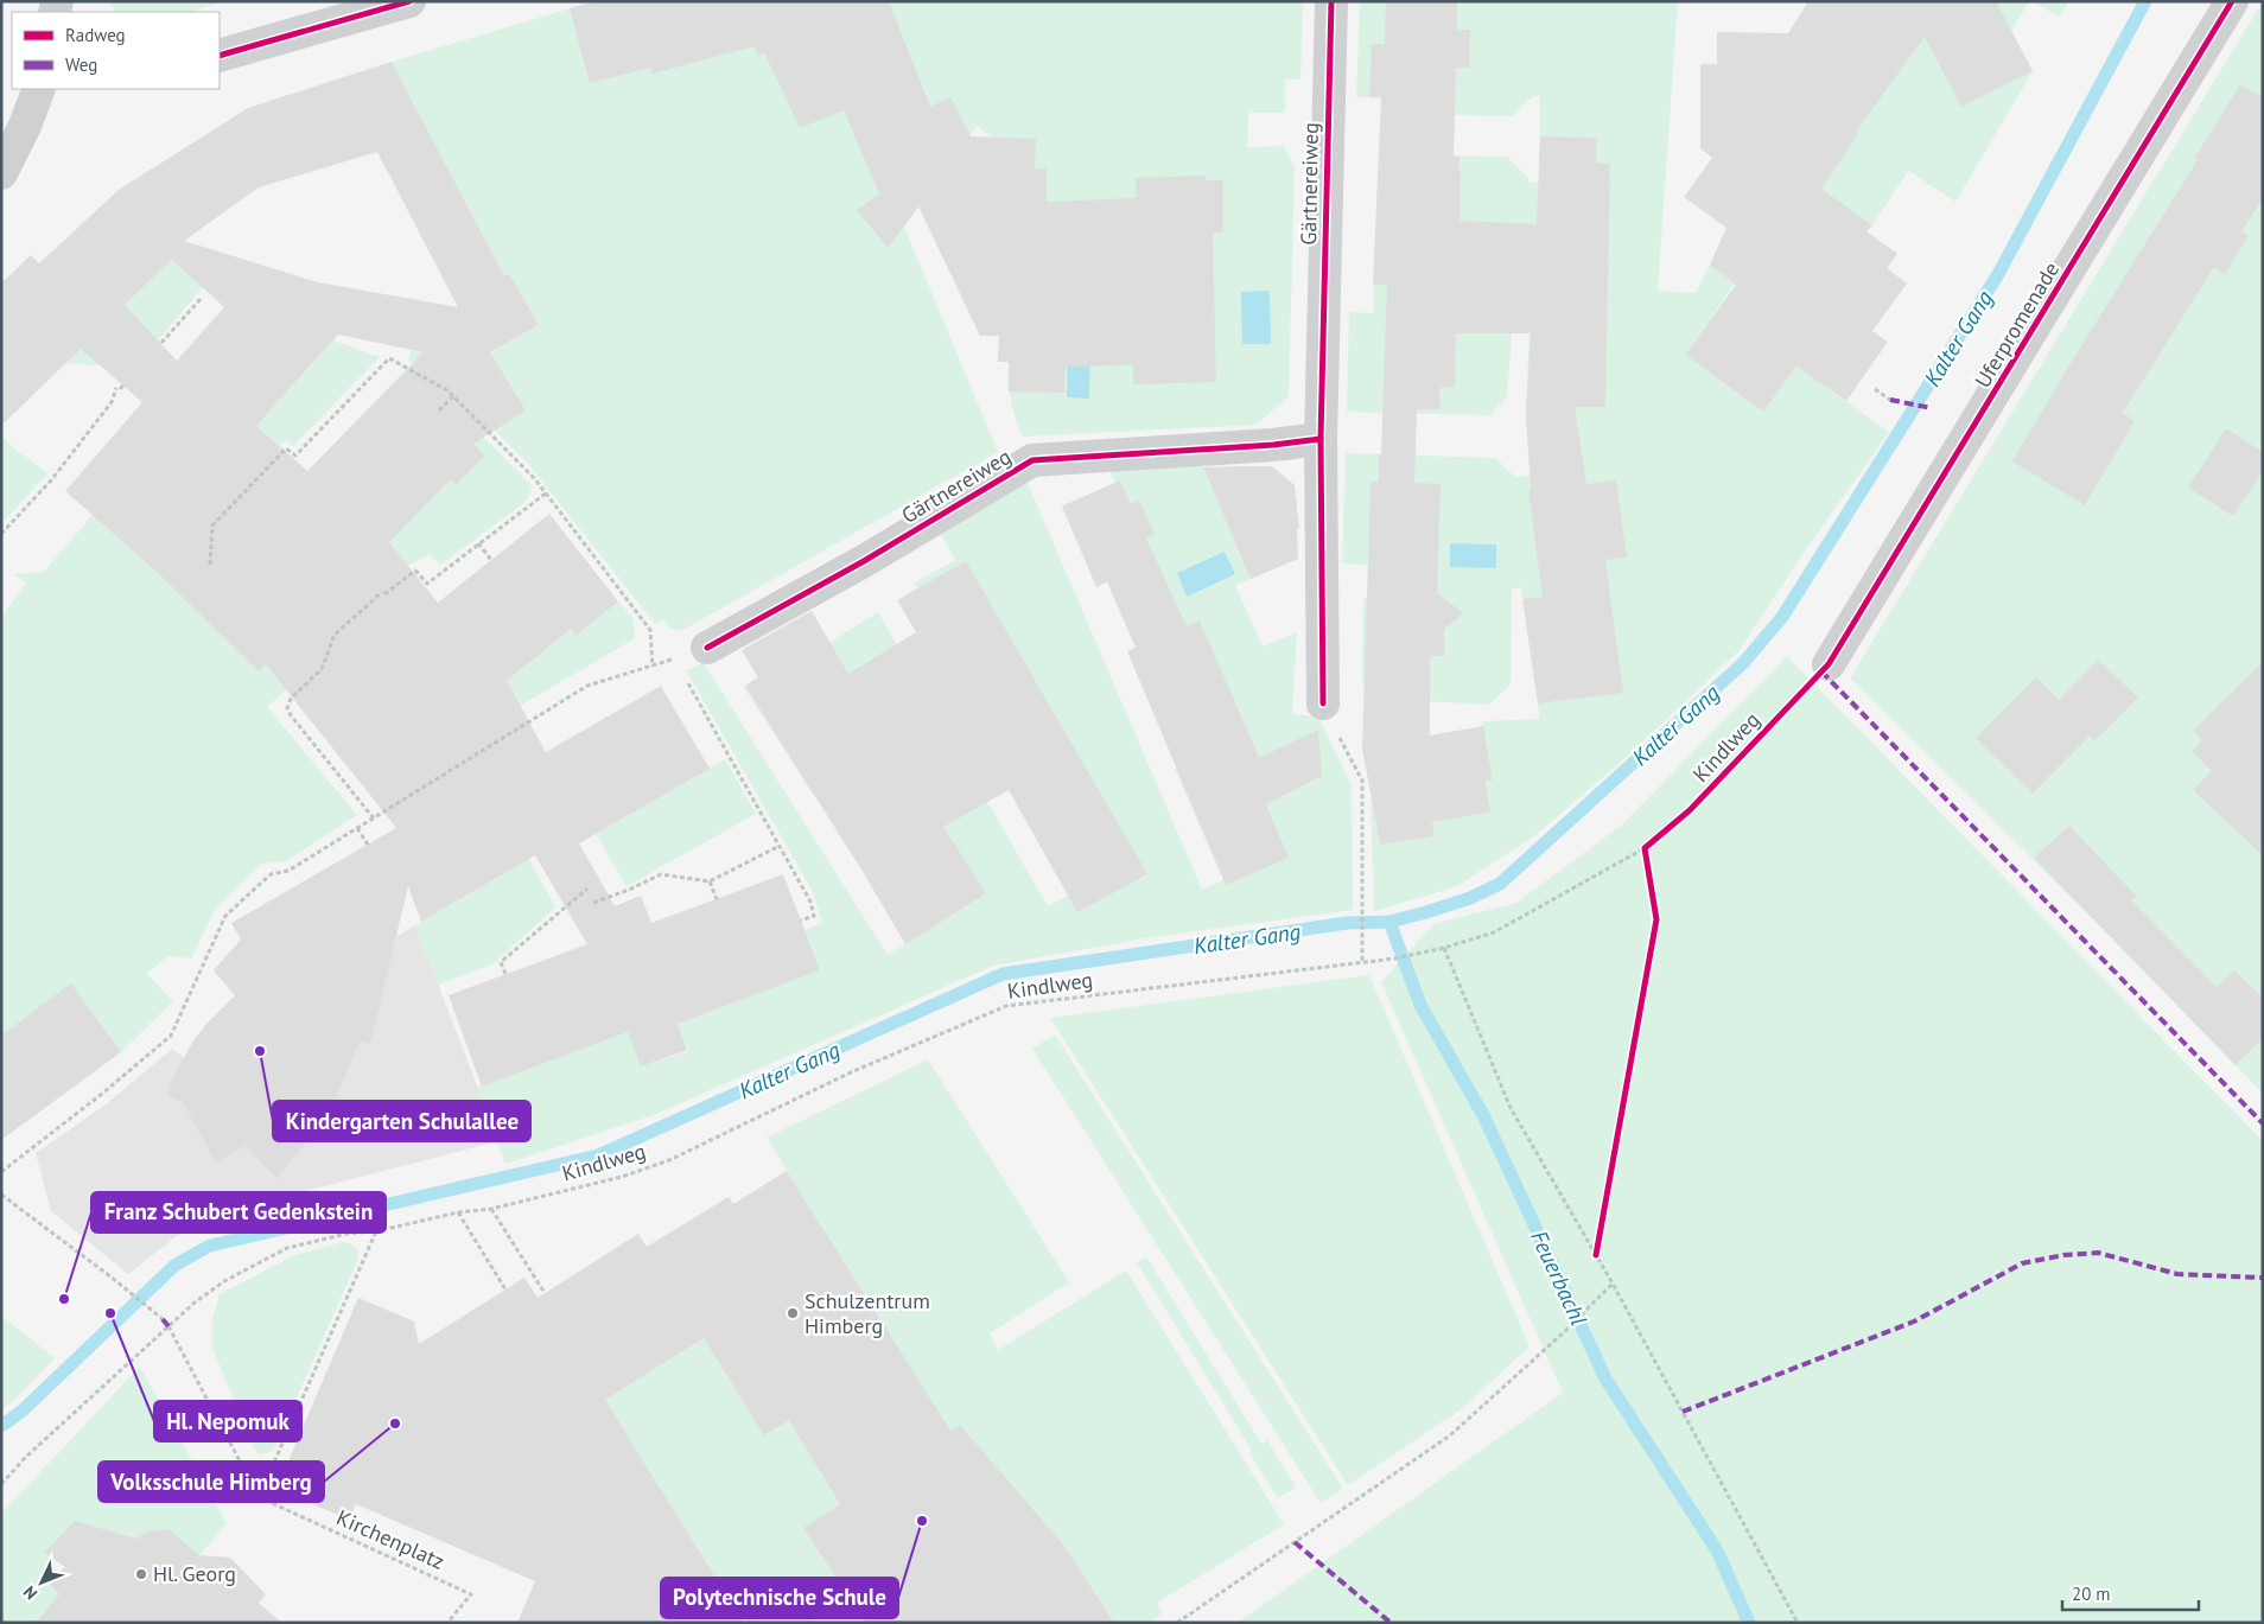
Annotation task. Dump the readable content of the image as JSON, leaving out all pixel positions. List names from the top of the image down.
{
  "streets": {
    "street": ["Gärtnereiweg", "Uferpromenade"],
    "path": ["Kirchenplatz"],
    "cycle path": ["Kindlweg"]
  },
  "crossings": [
    ["Uferpromenade", "Kindlweg"]
  ],
  "water": ["Kalter Gang", "Feuerbachl"],
  "places": [
    "Kindergarten Schulallee",
    "Franz Schubert Gedenkstein",
    "Hl. Nepomuk",
    "Schulzentrum Himberg",
    "Volksschule Himberg",
    "Polytechnische Schule",
    "Hl. Georg"
  ],
  "legend": ["Radweg", "Weg"],
  "scale_bar": "20 m",
  "north": "bottom left"
}
